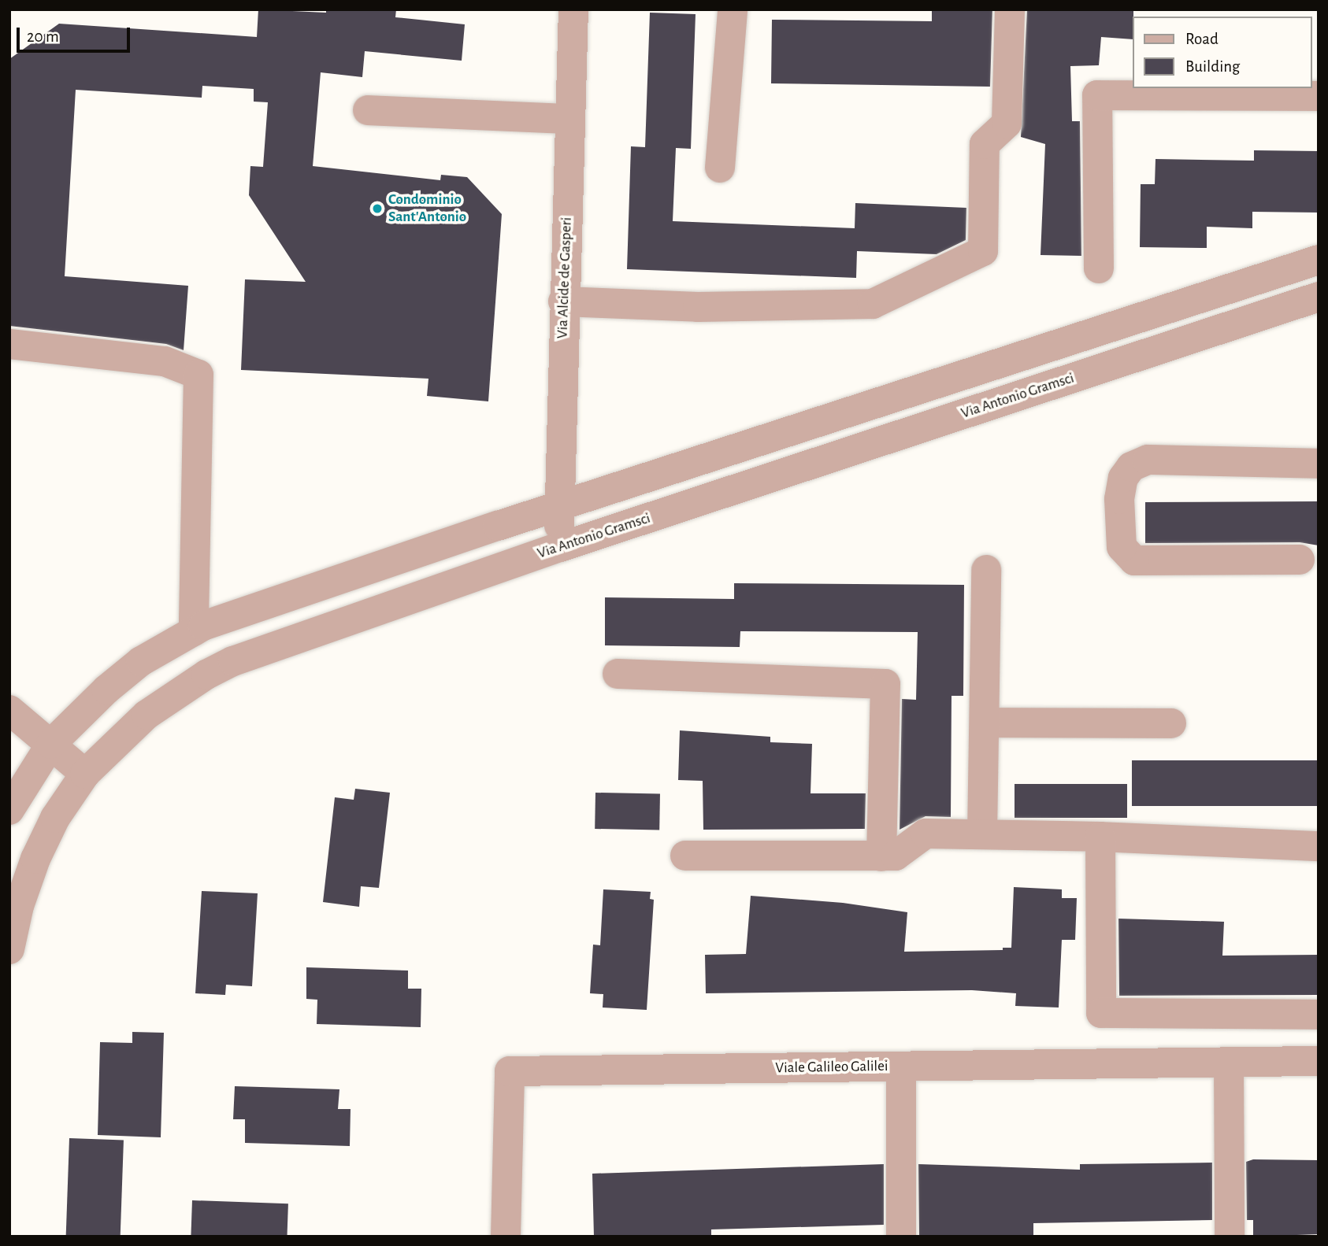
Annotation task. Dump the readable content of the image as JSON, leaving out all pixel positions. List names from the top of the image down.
{
  "streets": {
    "street": ["Via Alcide de Gasperi", "Via Antonio Gramsci", "Viale Galileo Galilei"]
  },
  "crossings": [
    ["Via Alcide de Gasperi", "Via Antonio Gramsci"]
  ],
  "places": ["Condominio Sant'Antonio"],
  "legend": ["Road", "Building"],
  "scale_bar": "20 m"
}
